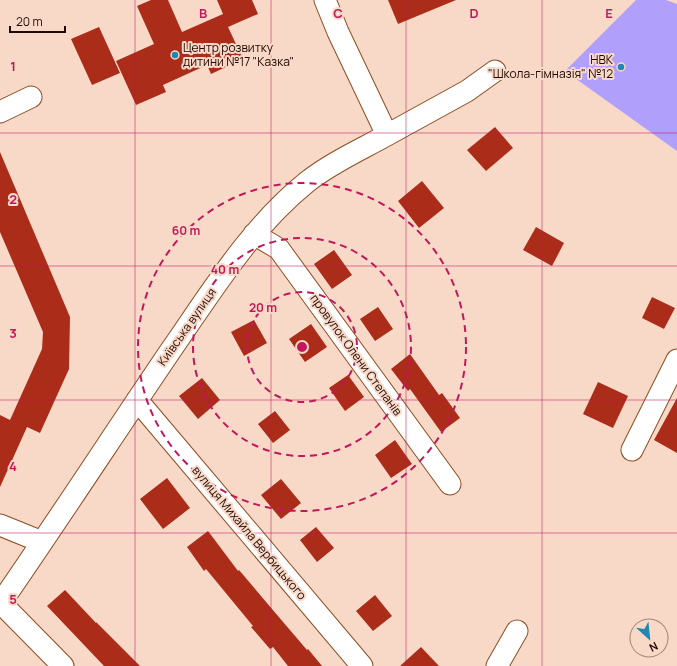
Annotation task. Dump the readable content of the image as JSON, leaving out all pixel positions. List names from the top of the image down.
{
  "streets": {
    "street": ["Київська вулиця", "провулок Олени Степанів", "вулиця Михайла Вербицького"]
  },
  "crossings": [
    ["Київська вулиця", "провулок Олени Степанів"],
    ["Київська вулиця", "вулиця Михайла Вербицького"]
  ],
  "places": ["Центр розвитку дитини №17 \"Казка\"", "НВК \"Школа-гімназія\" №12"],
  "scale_bar": "20 m",
  "north": "bottom right",
  "grid": {
    "columns": [
      "B",
      "C",
      "D",
      "E"
    ],
    "rows": [
      "1",
      "2",
      "3",
      "4",
      "5"
    ]
  },
  "rings": ["60 m", "40 m", "20 m"]
}
